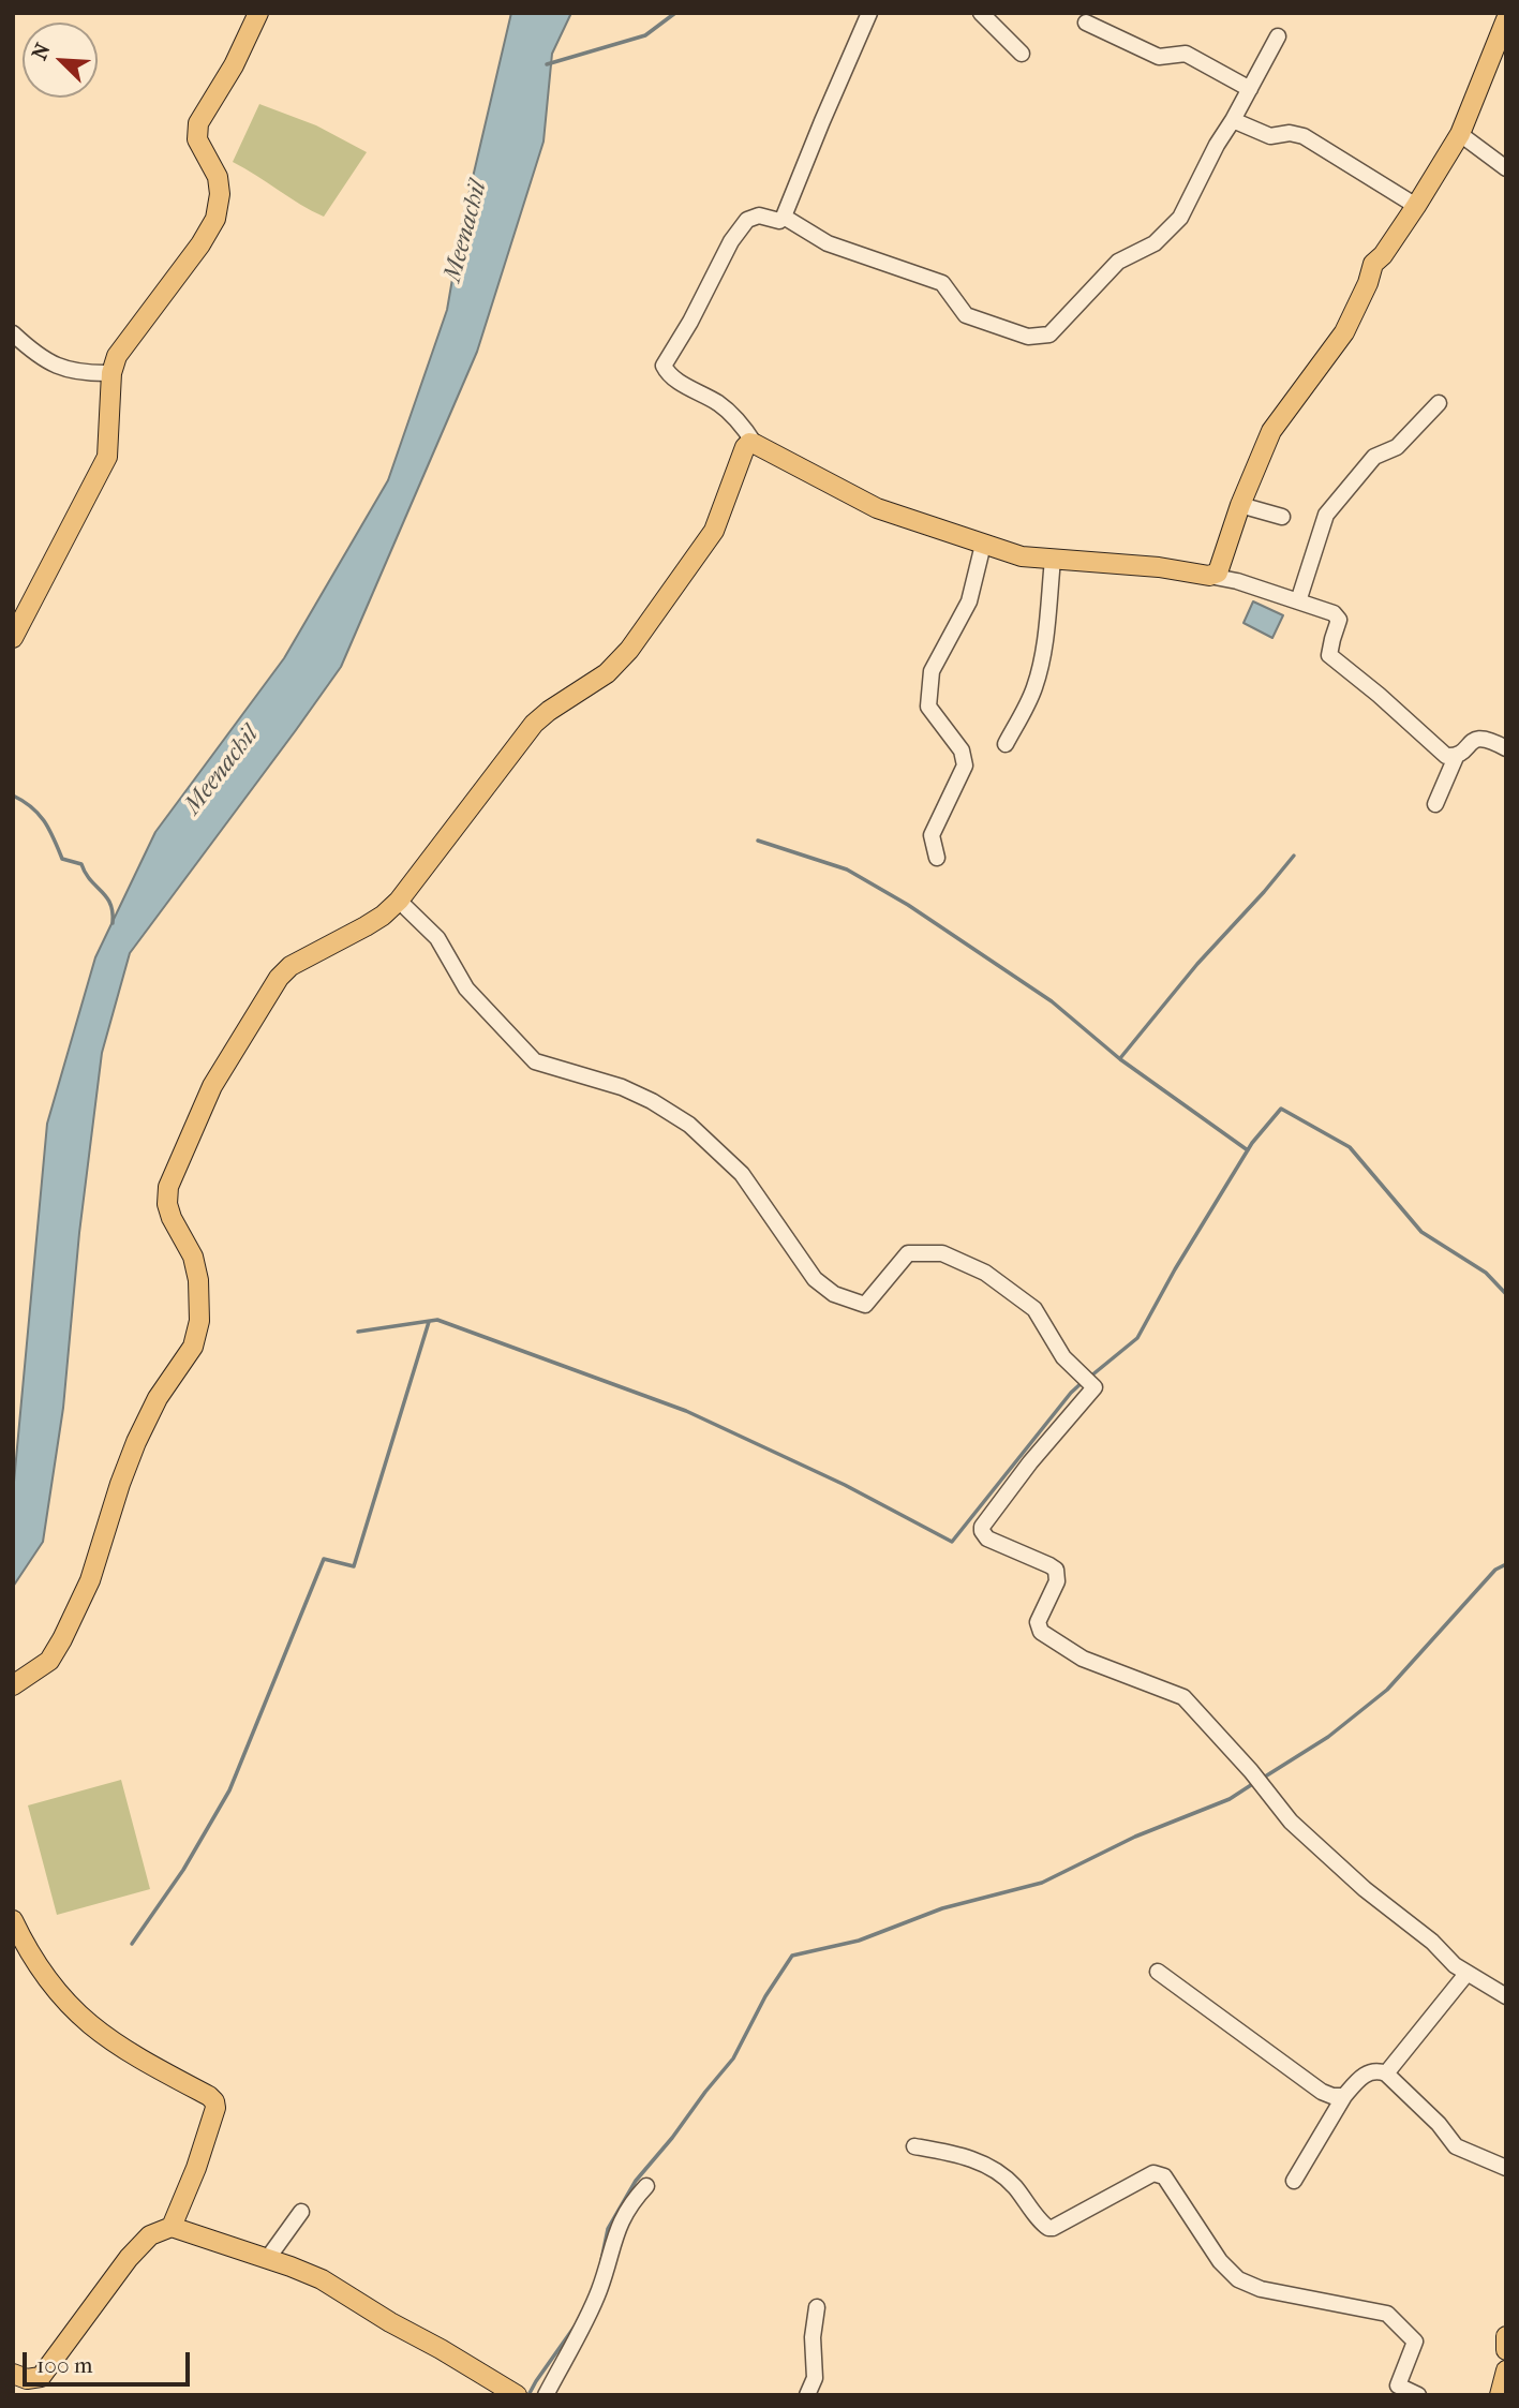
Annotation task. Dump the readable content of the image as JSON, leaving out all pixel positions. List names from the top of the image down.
{
  "water": ["Meenachil"],
  "scale_bar": "100 m",
  "north": "top left"
}
